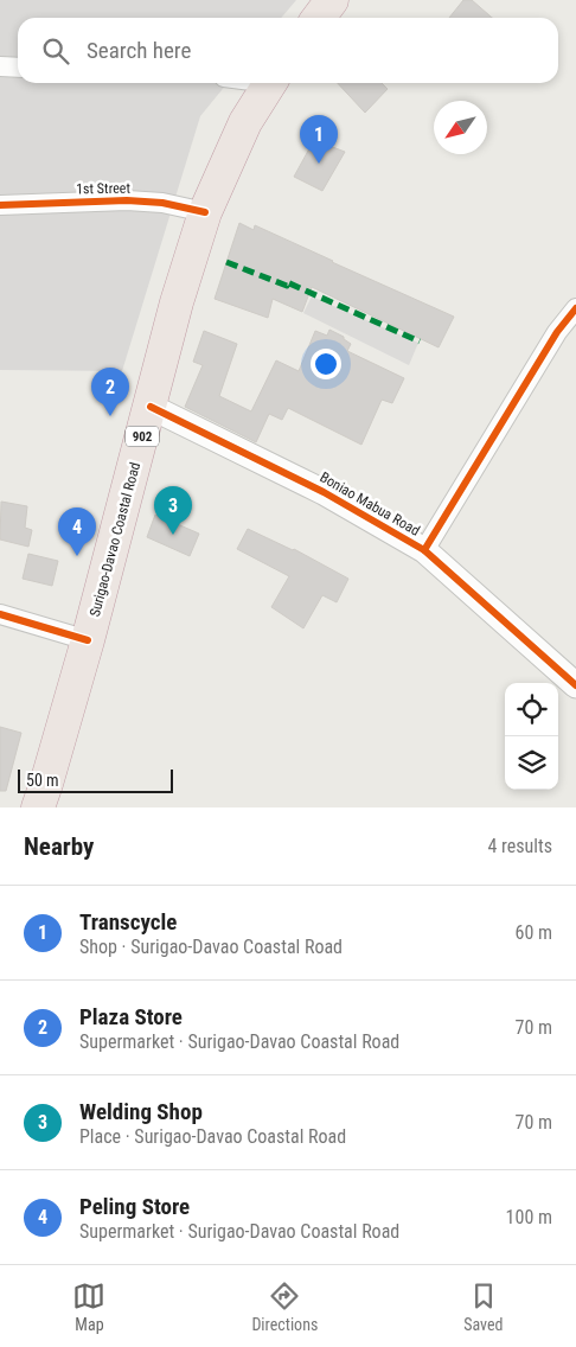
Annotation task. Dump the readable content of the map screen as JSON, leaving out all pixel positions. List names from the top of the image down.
{
  "streets": {
    "highway": ["902", "Surigao-Davao Coastal Road"],
    "street": ["1st Street", "Boniao Mabua Road"]
  },
  "crossings": [
    ["1st Street", "Surigao-Davao Coastal Road"],
    ["Boniao Mabua Road", "Surigao-Davao Coastal Road"]
  ],
  "scale_bar": "50 m",
  "north": "bottom left",
  "page": {
    "search": "Search here",
    "pins": [
      "1",
      "2",
      "3",
      "4"
    ],
    "scale": "50 m",
    "heading": ["Nearby", "4 results"],
    "list": [
      {
        "mark": "1",
        "name": "Transcycle",
        "note": "Shop · Surigao-Davao Coastal Road",
        "value": "60 m"
      },
      {
        "mark": "2",
        "name": "Plaza Store",
        "note": "Supermarket · Surigao-Davao Coastal Road",
        "value": "70 m"
      },
      {
        "mark": "3",
        "name": "Welding Shop",
        "note": "Place · Surigao-Davao Coastal Road",
        "value": "70 m"
      },
      {
        "mark": "4",
        "name": "Peling Store",
        "note": "Supermarket · Surigao-Davao Coastal Road",
        "value": "100 m"
      }
    ],
    "nav": ["Map", "Directions", "Saved"]
  }
}
